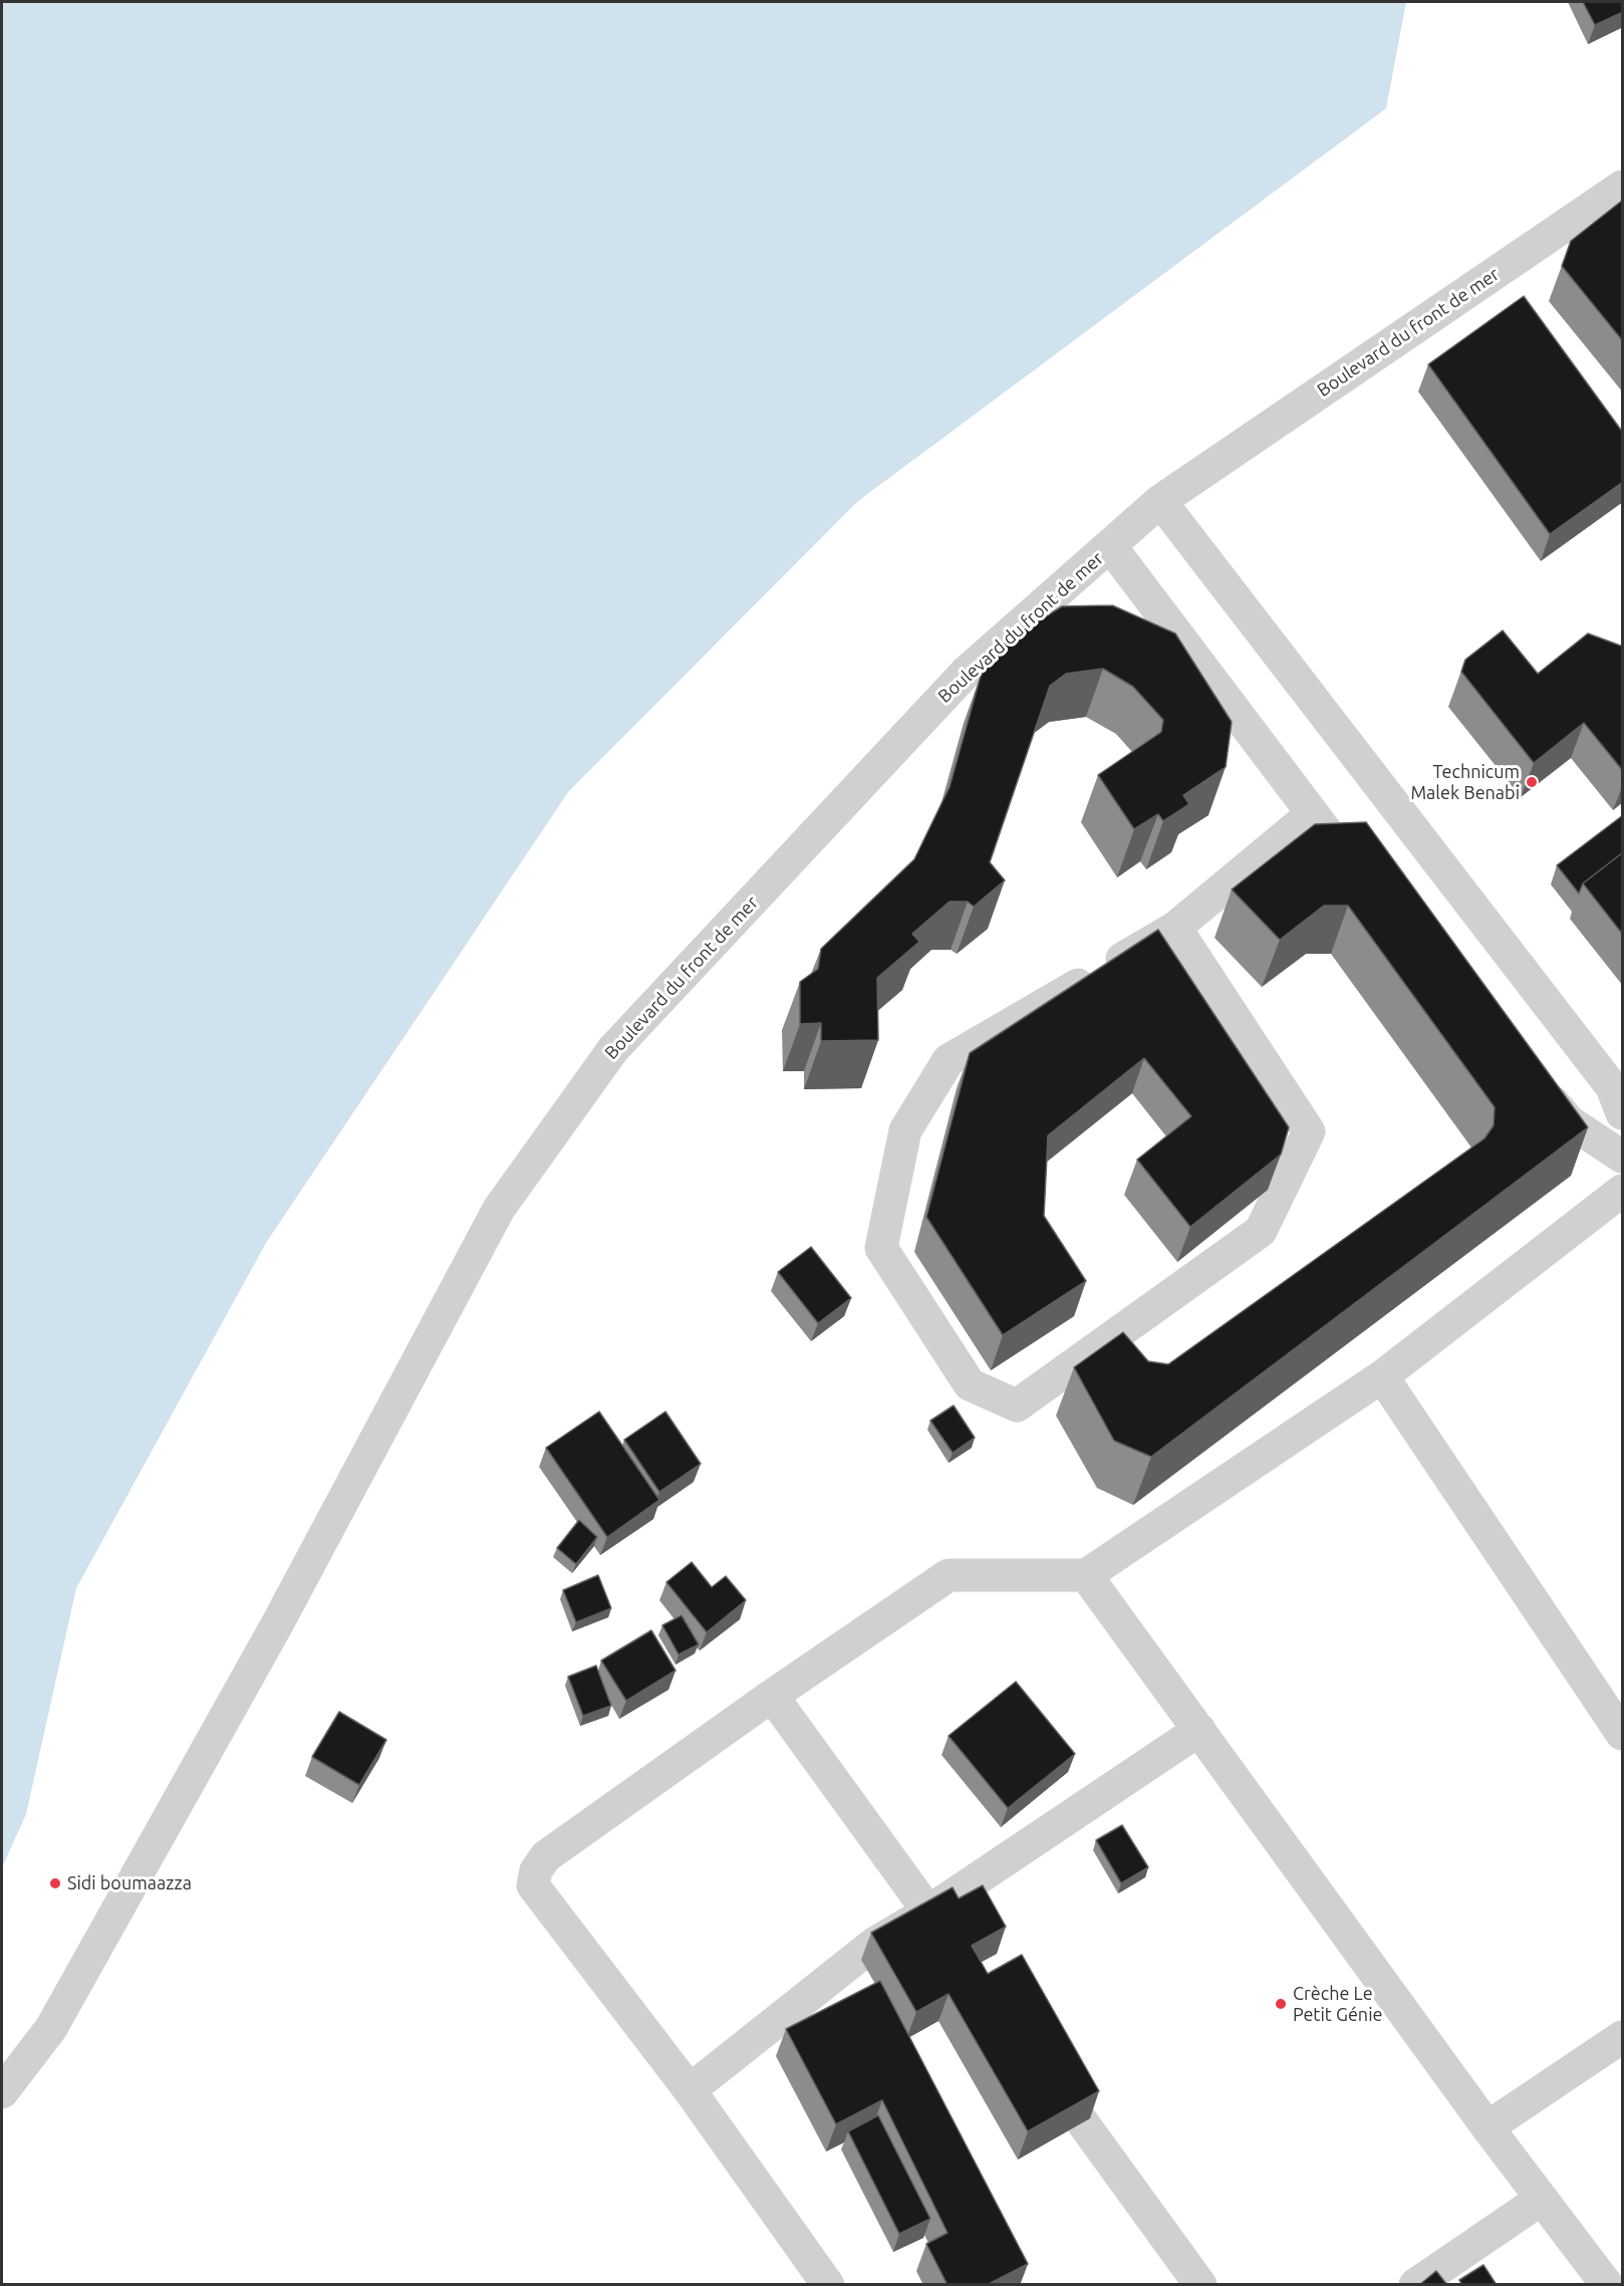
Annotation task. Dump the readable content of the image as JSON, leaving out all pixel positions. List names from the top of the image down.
{
  "streets": {
    "street": ["Boulevard du front de mer"]
  },
  "places": ["Technicum Malek Benabi", "Sidi boumaazza", "Crèche Le Petit Génie"]
}
